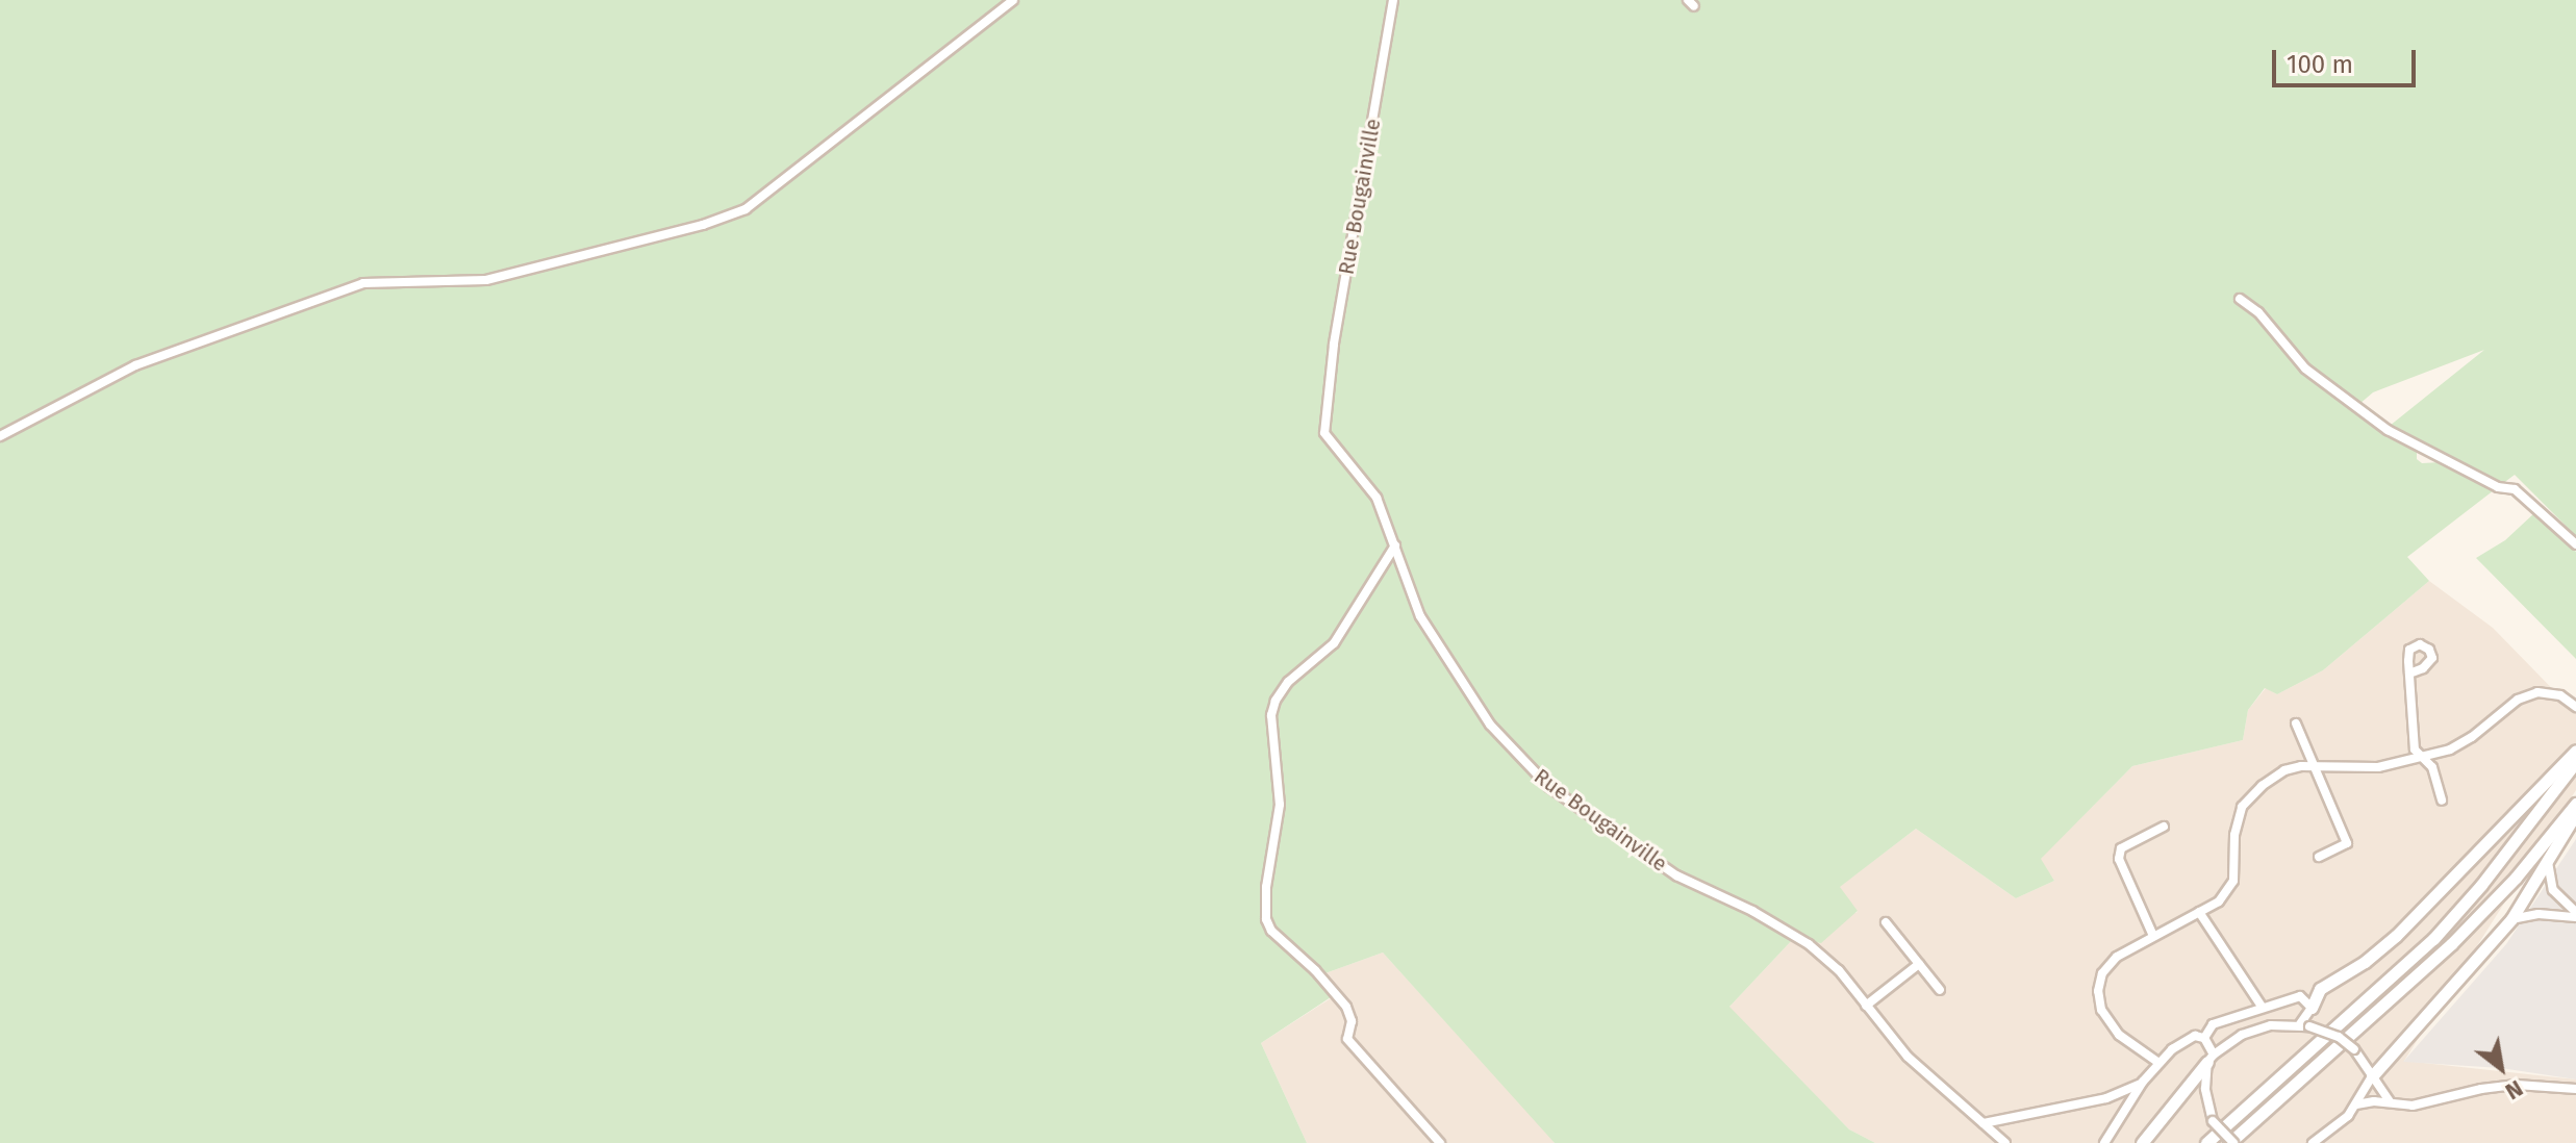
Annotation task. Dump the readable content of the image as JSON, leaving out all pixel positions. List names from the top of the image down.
{
  "streets": {
    "street": ["Rue Bougainville"]
  },
  "scale_bar": "100 m",
  "north": "bottom right"
}
